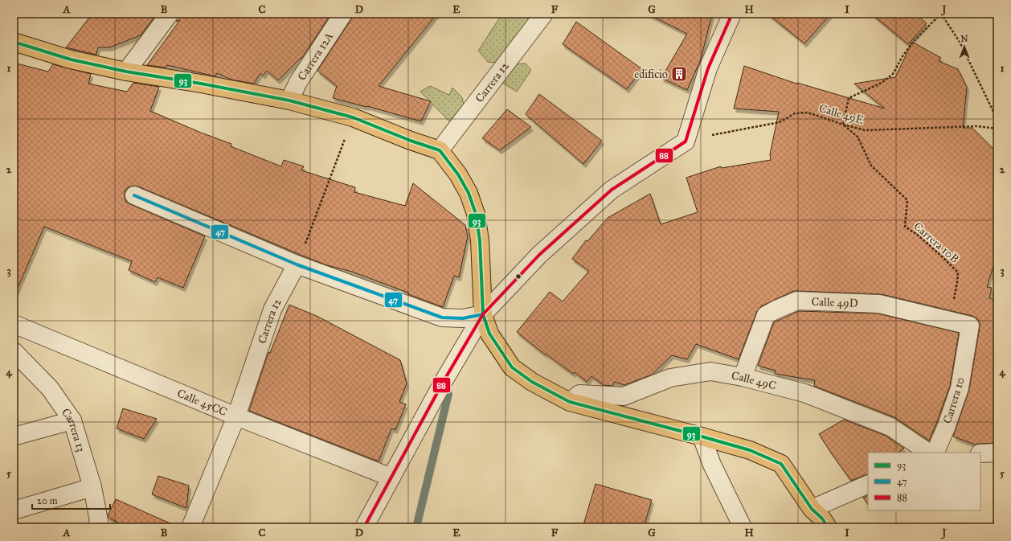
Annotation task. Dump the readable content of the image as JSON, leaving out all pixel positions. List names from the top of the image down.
{
  "streets": {
    "street": [
      "Carrera 12A",
      "Carrera 12",
      "Calle 49D",
      "Calle 49C",
      "Carrera 10",
      "Calle 45CC",
      "Carrera 13"
    ],
    "path": ["Calle 49E", "Carrera 10B"]
  },
  "crossings": [
    ["Carrera 12", "Calle 45CC"],
    ["Calle 49E", "Carrera 10B"],
    ["Carrera 10B", "Calle 49D"],
    ["Calle 49D", "Calle 49C"],
    ["Calle 49D", "Carrera 10"]
  ],
  "places": {
    "building": ["edificio"]
  },
  "lines": ["transit line 88", "transit line 93", "transit line 47"],
  "legend": ["93", "47", "88"],
  "scale_bar": "20 m",
  "north": "top",
  "grid": {
    "columns": [
      "A",
      "B",
      "C",
      "D",
      "E",
      "F",
      "G",
      "H",
      "I",
      "J"
    ],
    "rows": [
      "1",
      "2",
      "3",
      "4",
      "5"
    ]
  }
}
